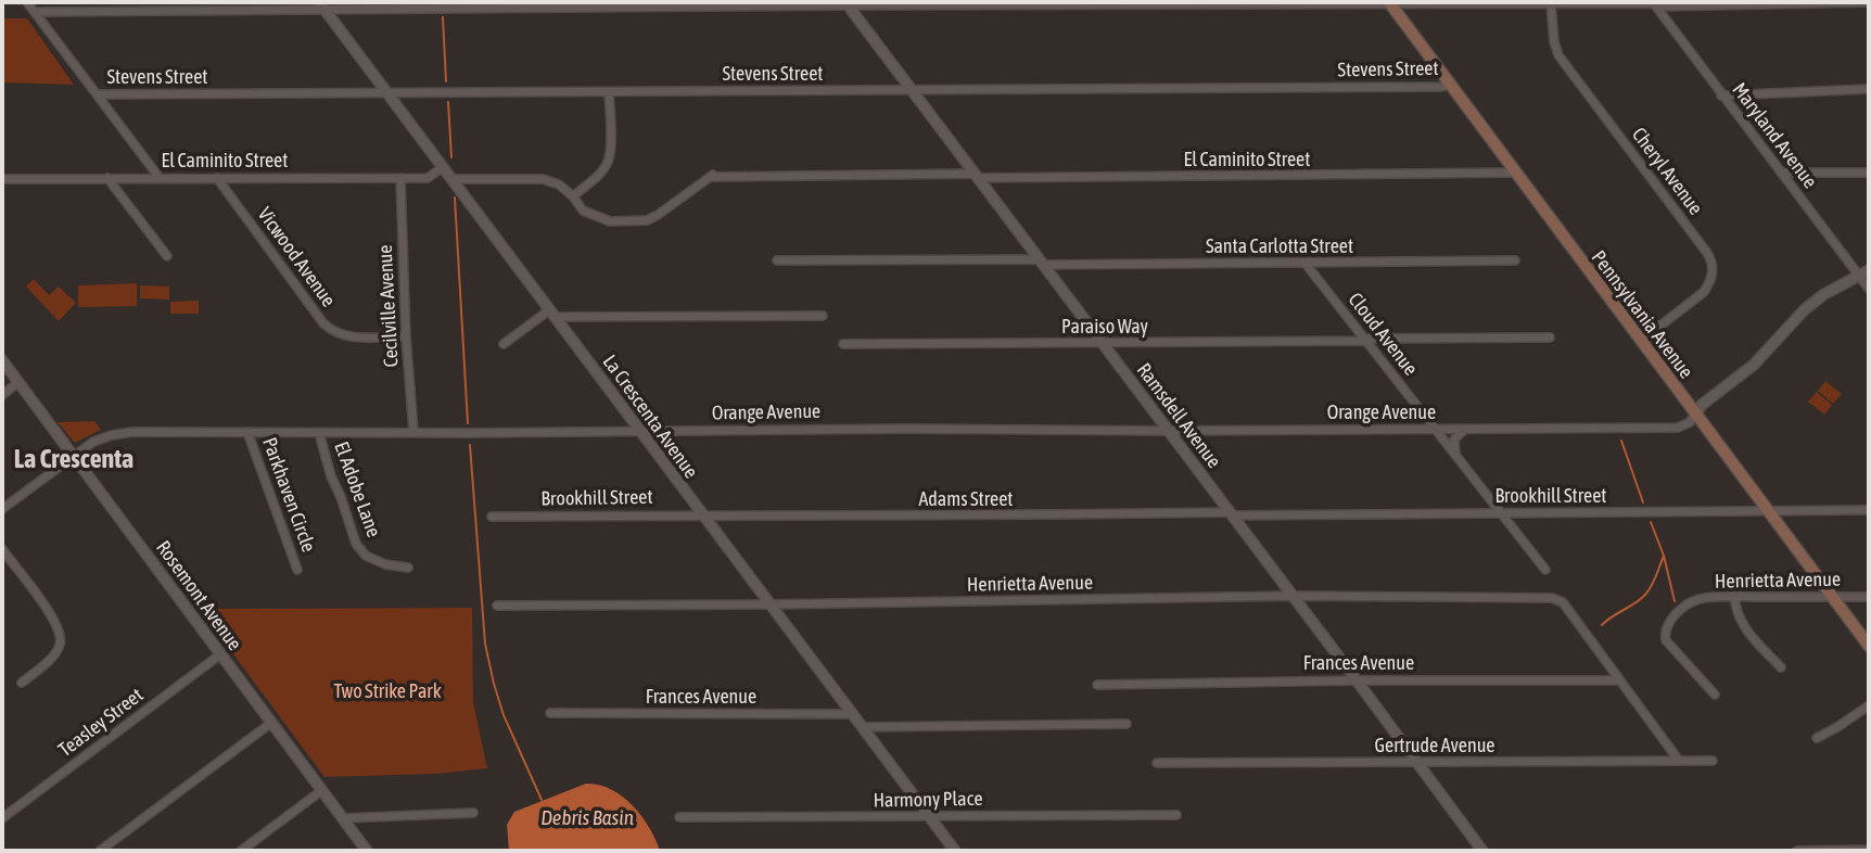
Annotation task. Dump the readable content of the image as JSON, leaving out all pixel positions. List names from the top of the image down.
{
  "streets": {
    "main road": ["Pennsylvania Avenue"],
    "street": [
      "Stevens Street",
      "Maryland Avenue",
      "El Caminito Street",
      "Cheryl Avenue",
      "Santa Carlotta Street",
      "Vicwood Avenue",
      "Cecilville Avenue",
      "Paraiso Way",
      "Cloud Avenue",
      "Orange Avenue",
      "Ramsdell Avenue",
      "La Crescenta Avenue",
      "El Adobe Lane",
      "Parkhaven Circle",
      "Brookhill Street",
      "Adams Street",
      "Henrietta Avenue",
      "Rosemont Avenue",
      "Frances Avenue",
      "Teasley Street",
      "Gertrude Avenue",
      "Harmony Place"
    ]
  },
  "crossings": [
    ["Stevens Street", "Pennsylvania Avenue"],
    ["Stevens Street", "Ramsdell Avenue"],
    ["Stevens Street", "La Crescenta Avenue"],
    ["Maryland Avenue", "Orange Avenue"],
    ["El Caminito Street", "Vicwood Avenue"],
    ["El Caminito Street", "Cecilville Avenue"],
    ["El Caminito Street", "Pennsylvania Avenue"],
    ["El Caminito Street", "Ramsdell Avenue"],
    ["El Caminito Street", "La Crescenta Avenue"],
    ["Cheryl Avenue", "Pennsylvania Avenue"],
    ["Santa Carlotta Street", "Cloud Avenue"],
    ["Santa Carlotta Street", "Ramsdell Avenue"],
    ["Vicwood Avenue", "Cecilville Avenue"],
    ["Cecilville Avenue", "Orange Avenue"],
    ["Pennsylvania Avenue", "Orange Avenue"],
    ["Pennsylvania Avenue", "Brookhill Street"],
    ["Pennsylvania Avenue", "Henrietta Avenue"],
    ["Paraiso Way", "Cloud Avenue"],
    ["Paraiso Way", "Ramsdell Avenue"],
    ["Cloud Avenue", "Orange Avenue"],
    ["Cloud Avenue", "Brookhill Street"],
    ["Orange Avenue", "Ramsdell Avenue"],
    ["Orange Avenue", "La Crescenta Avenue"],
    ["Orange Avenue", "El Adobe Lane"],
    ["Orange Avenue", "Parkhaven Circle"],
    ["Orange Avenue", "Rosemont Avenue"],
    ["Ramsdell Avenue", "Brookhill Street"],
    ["Ramsdell Avenue", "Adams Street"],
    ["Ramsdell Avenue", "Henrietta Avenue"],
    ["Ramsdell Avenue", "Frances Avenue"],
    ["Ramsdell Avenue", "Gertrude Avenue"],
    ["La Crescenta Avenue", "Brookhill Street"],
    ["La Crescenta Avenue", "Adams Street"],
    ["La Crescenta Avenue", "Henrietta Avenue"],
    ["La Crescenta Avenue", "Frances Avenue"],
    ["La Crescenta Avenue", "Harmony Place"],
    ["Brookhill Street", "Adams Street"],
    ["Henrietta Avenue", "Frances Avenue"],
    ["Rosemont Avenue", "Teasley Street"]
  ],
  "districts": ["La Crescenta"],
  "water": ["Debris Basin"],
  "parks": ["Two Strike Park"]
}
